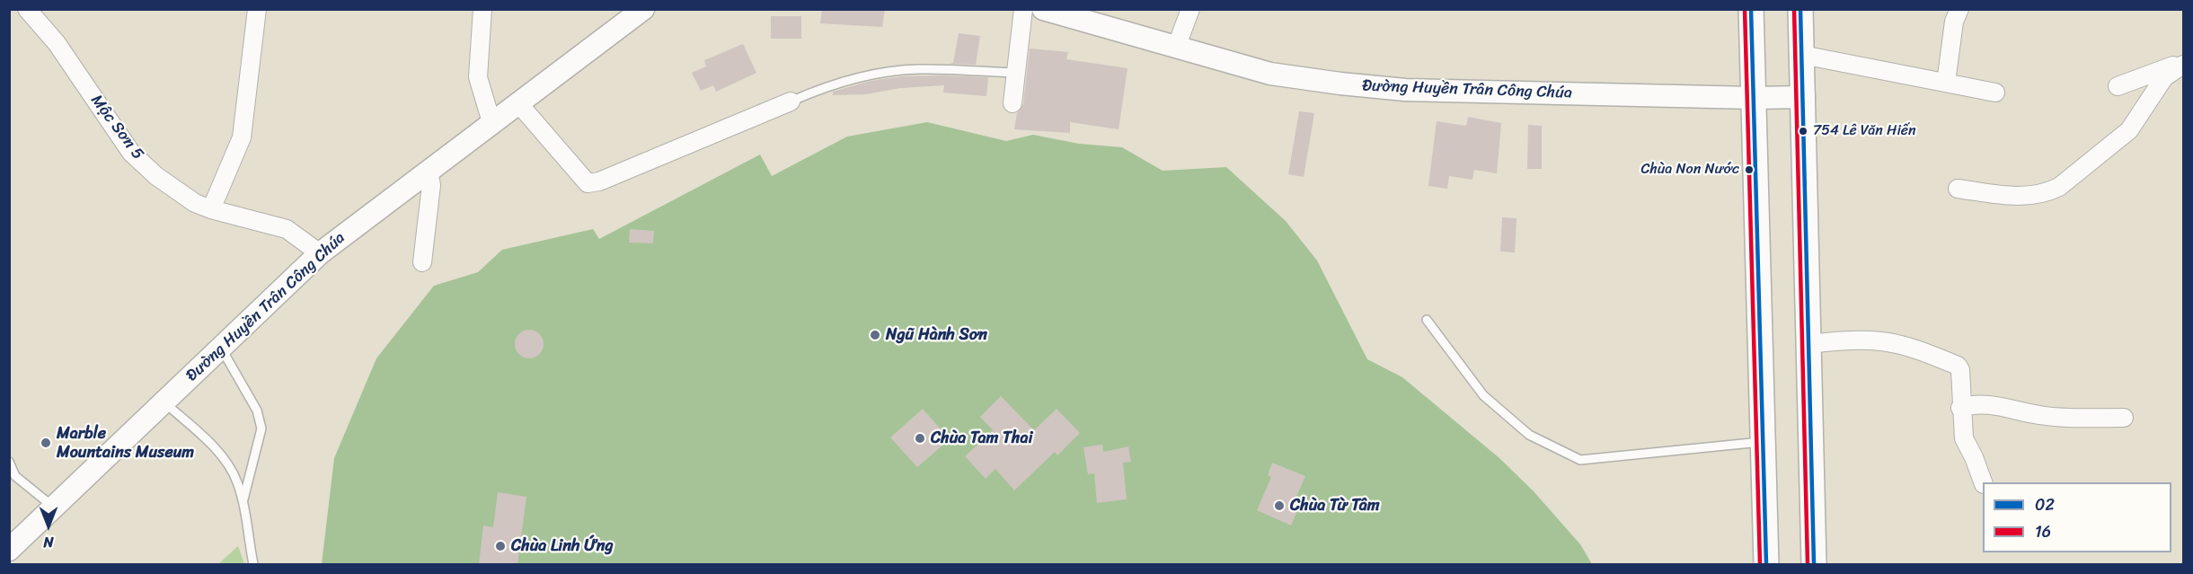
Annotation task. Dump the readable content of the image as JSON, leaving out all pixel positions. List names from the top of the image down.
{
  "streets": {
    "street": ["Đường Huyền Trân Công Chúa", "Mộc Sơn 5"]
  },
  "crossings": [
    ["Đường Huyền Trân Công Chúa", "Mộc Sơn 5"]
  ],
  "places": [
    "754 Lê Văn Hiến",
    "Chùa Non Nước",
    "Ngũ Hành Sơn",
    "Chùa Tam Thai",
    "Marble Mountains Museum",
    "Chùa Từ Tâm",
    "Chùa Linh Ứng"
  ],
  "lines": ["transit line 02", "transit line 16"],
  "legend": ["02", "16"],
  "north": "bottom"
}
